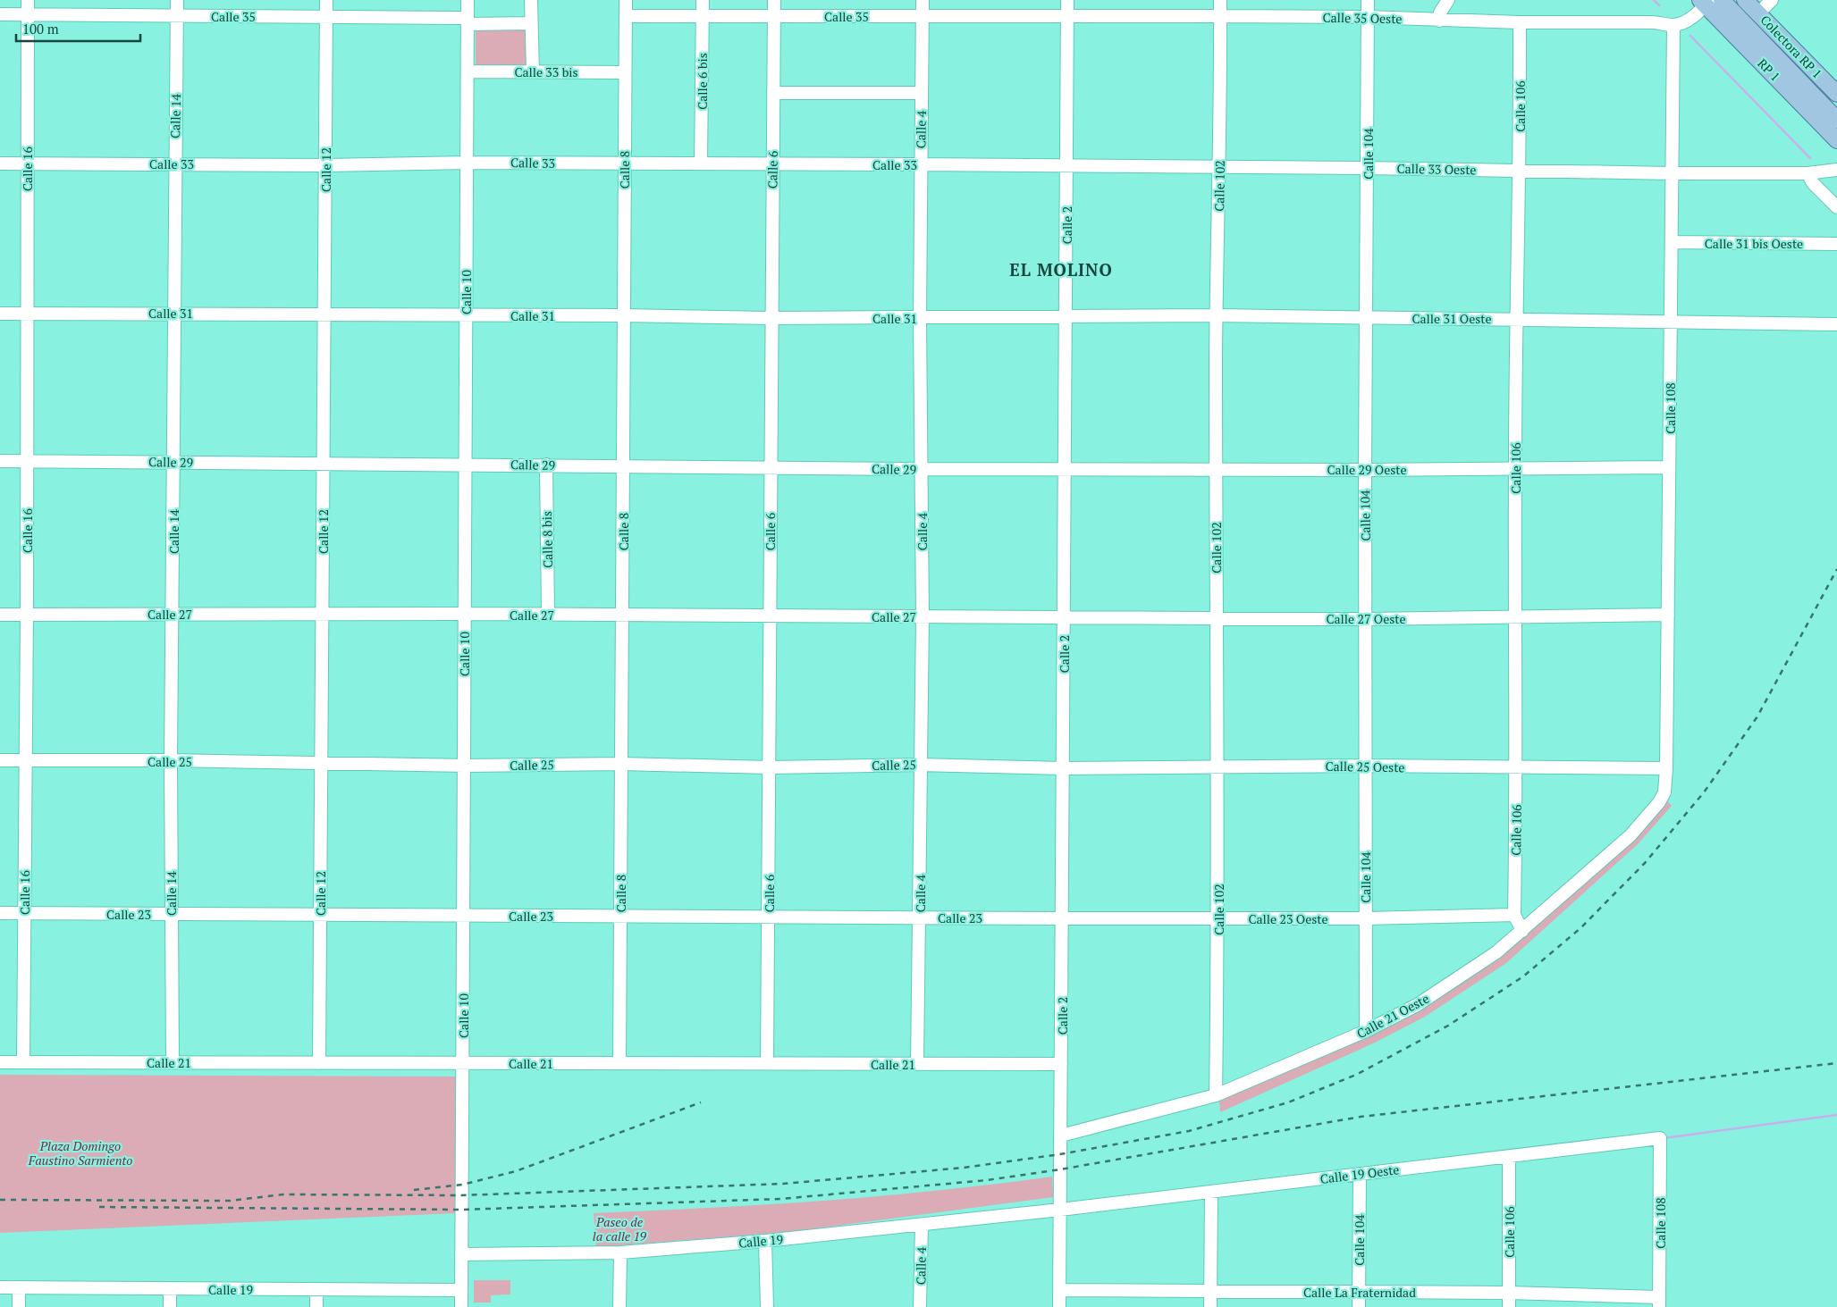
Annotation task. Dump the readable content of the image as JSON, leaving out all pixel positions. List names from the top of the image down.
{
  "streets": {
    "main road": ["Colectora RP 1", "RP 1"],
    "street": [
      "Calle 35",
      "Calle 35 Oeste",
      "Calle 33 bis",
      "Calle 6 bis",
      "Calle 106",
      "Calle 14",
      "Calle 4",
      "Calle 104",
      "Calle 33",
      "Calle 16",
      "Calle 33 Oeste",
      "Calle 12",
      "Calle 8",
      "Calle 6",
      "Calle 102",
      "Calle 2",
      "Calle 31 bis Oeste",
      "Calle 10",
      "Calle 31",
      "Calle 31 Oeste",
      "Calle 108",
      "Calle 29",
      "Calle 29 Oeste",
      "Calle 8 bis",
      "Calle 27",
      "Calle 27 Oeste",
      "Calle 25",
      "Calle 25 Oeste",
      "Calle 23",
      "Calle 23 Oeste",
      "Calle 21 Oeste",
      "Calle 21",
      "Calle 19 Oeste",
      "Calle 19",
      "Calle La Fraternidad"
    ]
  },
  "crossings": [
    ["Calle 35", "Calle 35 Oeste"],
    ["Calle 35", "Calle 6 bis"],
    ["Calle 35", "Calle 14"],
    ["Calle 35", "Calle 4"],
    ["Calle 35", "Calle 16"],
    ["Calle 35", "Calle 12"],
    ["Calle 35", "Calle 8"],
    ["Calle 35", "Calle 6"],
    ["Calle 35", "Calle 2"],
    ["Calle 35", "Calle 10"],
    ["Calle 35 Oeste", "RP 1"],
    ["Calle 35 Oeste", "Calle 106"],
    ["Calle 35 Oeste", "Calle 104"],
    ["Calle 35 Oeste", "Calle 102"],
    ["Calle 35 Oeste", "Calle 2"],
    ["Calle 35 Oeste", "Calle 108"],
    ["Calle 33 bis", "Calle 8"],
    ["Calle 33 bis", "Calle 10"],
    ["Calle 6 bis", "Calle 33"],
    ["Calle 106", "Calle 33 Oeste"],
    ["Calle 106", "Calle 31 Oeste"],
    ["Calle 106", "Calle 29 Oeste"],
    ["Calle 106", "Calle 27 Oeste"],
    ["Calle 106", "Calle 25 Oeste"],
    ["Calle 106", "Calle 23 Oeste"],
    ["Calle 106", "Calle 19 Oeste"],
    ["Calle 106", "Calle La Fraternidad"],
    ["Calle 14", "Calle 33"],
    ["Calle 14", "Calle 31"],
    ["Calle 14", "Calle 29"],
    ["Calle 14", "Calle 27"],
    ["Calle 14", "Calle 25"],
    ["Calle 14", "Calle 23"],
    ["Calle 14", "Calle 21"],
    ["Calle 4", "Calle 33"],
    ["Calle 4", "Calle 31"],
    ["Calle 4", "Calle 29"],
    ["Calle 4", "Calle 27"],
    ["Calle 4", "Calle 25"],
    ["Calle 4", "Calle 23"],
    ["Calle 4", "Calle 21"],
    ["Calle 4", "Calle 19"],
    ["Calle 104", "Calle 33 Oeste"],
    ["Calle 104", "Calle 31 Oeste"],
    ["Calle 104", "Calle 29 Oeste"],
    ["Calle 104", "Calle 27 Oeste"],
    ["Calle 104", "Calle 25 Oeste"],
    ["Calle 104", "Calle 23 Oeste"],
    ["Calle 104", "Calle 21 Oeste"],
    ["Calle 104", "Calle 19 Oeste"],
    ["Calle 104", "Calle La Fraternidad"],
    ["Calle 33", "Calle 16"],
    ["Calle 33", "Calle 33 Oeste"],
    ["Calle 33", "Calle 12"],
    ["Calle 33", "Calle 8"],
    ["Calle 33", "Calle 6"],
    ["Calle 33", "Calle 2"],
    ["Calle 33", "Calle 10"],
    ["Calle 16", "Calle 31"],
    ["Calle 16", "Calle 29"],
    ["Calle 16", "Calle 27"],
    ["Calle 16", "Calle 25"],
    ["Calle 16", "Calle 23"],
    ["Calle 16", "Calle 21"],
    ["Calle 33 Oeste", "Calle 102"],
    ["Calle 33 Oeste", "Calle 2"],
    ["Calle 33 Oeste", "Calle 108"],
    ["Calle 12", "Calle 31"],
    ["Calle 12", "Calle 29"],
    ["Calle 12", "Calle 27"],
    ["Calle 12", "Calle 25"],
    ["Calle 12", "Calle 23"],
    ["Calle 12", "Calle 21"],
    ["Calle 8", "Calle 31"],
    ["Calle 8", "Calle 29"],
    ["Calle 8", "Calle 27"],
    ["Calle 8", "Calle 25"],
    ["Calle 8", "Calle 23"],
    ["Calle 8", "Calle 21"],
    ["Calle 6", "Calle 31"],
    ["Calle 6", "Calle 29"],
    ["Calle 6", "Calle 27"],
    ["Calle 6", "Calle 25"],
    ["Calle 6", "Calle 23"],
    ["Calle 6", "Calle 21"],
    ["Calle 102", "Calle 31 Oeste"],
    ["Calle 102", "Calle 29 Oeste"],
    ["Calle 102", "Calle 27 Oeste"],
    ["Calle 102", "Calle 25 Oeste"],
    ["Calle 102", "Calle 23 Oeste"],
    ["Calle 102", "Calle 21 Oeste"],
    ["Calle 2", "Calle 31"],
    ["Calle 2", "Calle 31 Oeste"],
    ["Calle 2", "Calle 29"],
    ["Calle 2", "Calle 29 Oeste"],
    ["Calle 2", "Calle 27"],
    ["Calle 2", "Calle 27 Oeste"],
    ["Calle 2", "Calle 25"],
    ["Calle 2", "Calle 25 Oeste"],
    ["Calle 2", "Calle 23"],
    ["Calle 2", "Calle 23 Oeste"],
    ["Calle 2", "Calle 21 Oeste"],
    ["Calle 2", "Calle 21"],
    ["Calle 2", "Calle 19 Oeste"],
    ["Calle 2", "Calle 19"],
    ["Calle 2", "Calle La Fraternidad"],
    ["Calle 31 bis Oeste", "Calle 108"],
    ["Calle 10", "Calle 31"],
    ["Calle 10", "Calle 29"],
    ["Calle 10", "Calle 27"],
    ["Calle 10", "Calle 25"],
    ["Calle 10", "Calle 23"],
    ["Calle 10", "Calle 21"],
    ["Calle 10", "Calle 19"],
    ["Calle 31", "Calle 31 Oeste"],
    ["Calle 31 Oeste", "Calle 108"],
    ["Calle 108", "Calle 29 Oeste"],
    ["Calle 108", "Calle 27 Oeste"],
    ["Calle 108", "Calle 25 Oeste"],
    ["Calle 108", "Calle 21 Oeste"],
    ["Calle 108", "Calle 19 Oeste"],
    ["Calle 108", "Calle La Fraternidad"],
    ["Calle 29", "Calle 29 Oeste"],
    ["Calle 29", "Calle 8 bis"],
    ["Calle 8 bis", "Calle 27"],
    ["Calle 27", "Calle 27 Oeste"],
    ["Calle 25", "Calle 25 Oeste"],
    ["Calle 23", "Calle 23 Oeste"],
    ["Calle 19 Oeste", "Calle 19"]
  ],
  "districts": ["EL MOLINO"],
  "parks": ["Plaza Domingo Faustino Sarmiento", "Paseo de la calle 19"],
  "scale_bar": "100 m"
}
